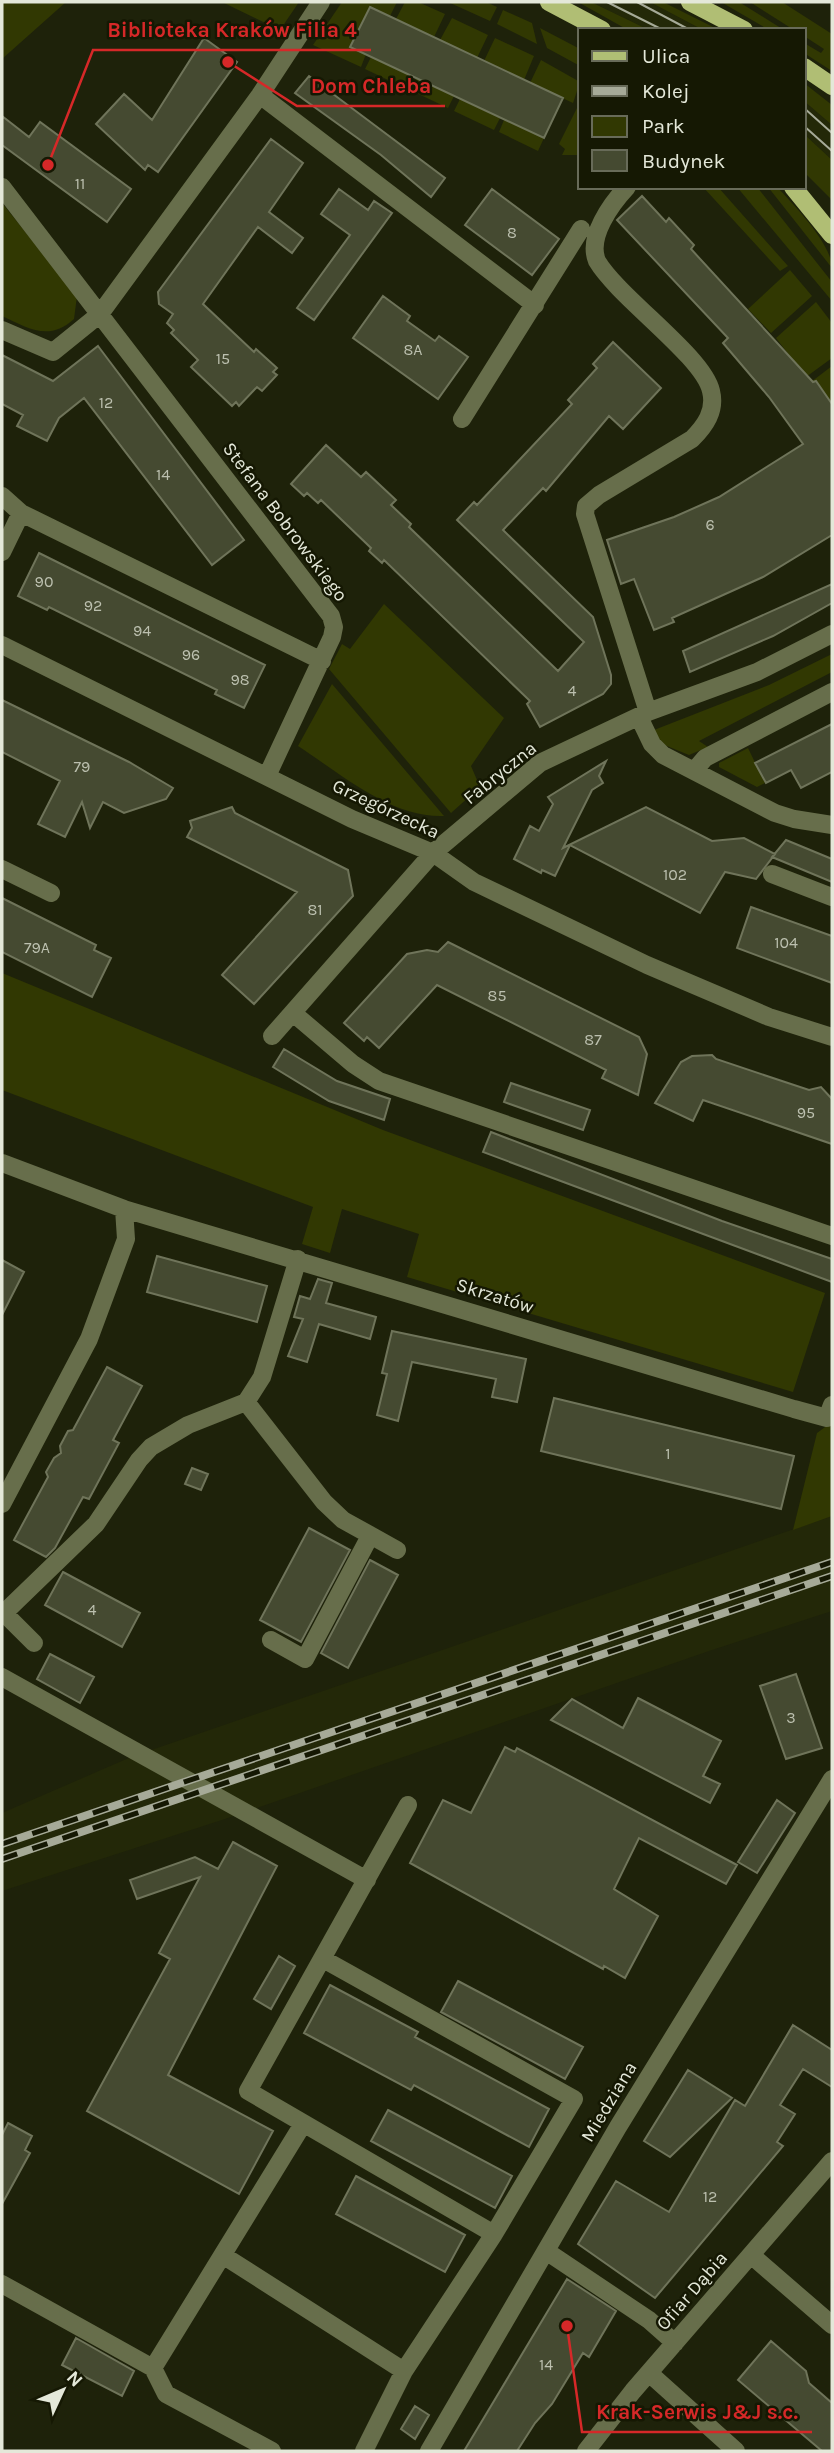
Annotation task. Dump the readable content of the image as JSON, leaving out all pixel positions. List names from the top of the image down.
{
  "streets": {
    "street": [
      "Stefana Bobrowskiego",
      "Fabryczna",
      "Grzegórzecka",
      "Skrzatów",
      "Miedziana",
      "Ofiar Dąbia"
    ]
  },
  "crossings": [
    ["Stefana Bobrowskiego", "Grzegórzecka"],
    ["Fabryczna", "Grzegórzecka"]
  ],
  "places": ["Dom Chleba", "Biblioteka Kraków Filia 4", "Krak-Serwis J&J s.c."],
  "house_numbers": [
    "11",
    "8",
    "8A",
    "15",
    "12",
    "14",
    "6",
    "90",
    "92",
    "94",
    "96",
    "98",
    "4",
    "79",
    "102",
    "81",
    "104",
    "79A",
    "85",
    "87",
    "95",
    "1",
    "4",
    "3",
    "12",
    "14"
  ],
  "legend": [
    "Ulica",
    "Kolej",
    "Park",
    "Budynek"
  ],
  "north": "top right"
}
